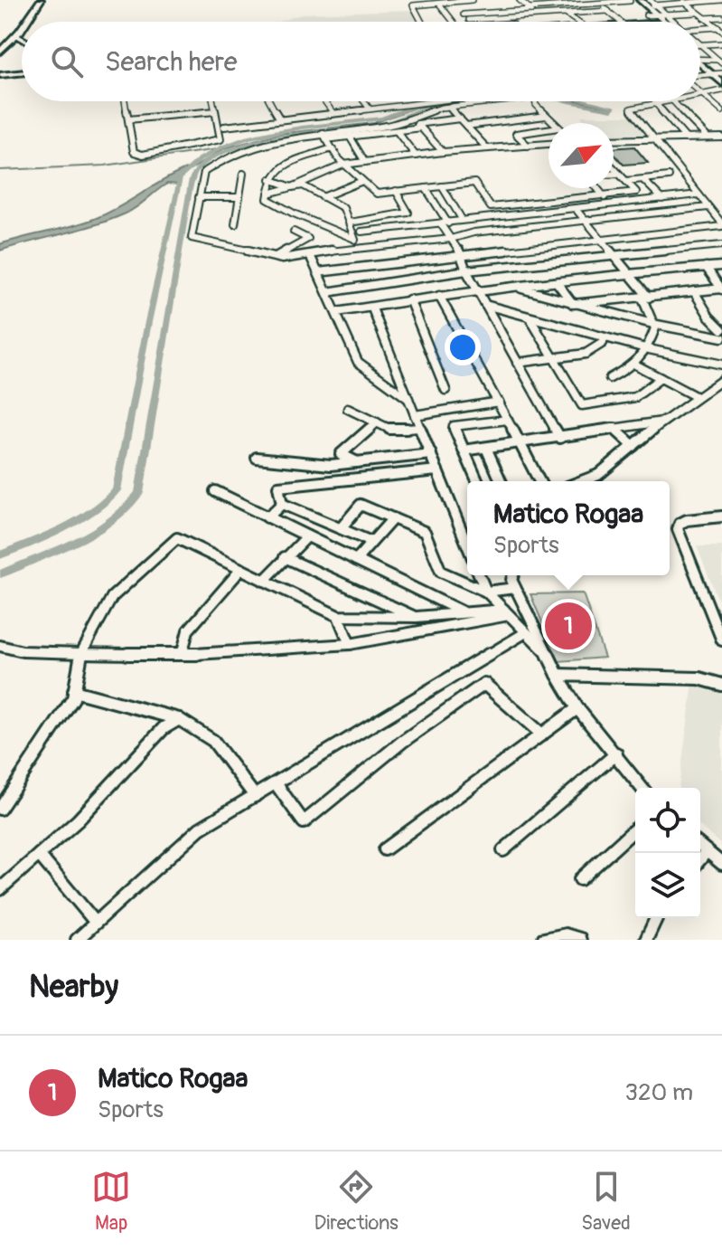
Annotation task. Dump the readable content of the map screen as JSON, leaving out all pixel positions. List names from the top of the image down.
{
  "north": "top right",
  "page": {
    "search": "Search here",
    "popup": ["Matico Rogaa", "Sports"],
    "pins": "1",
    "heading": "Nearby",
    "list": [
      {
        "mark": "1",
        "name": "Matico Rogaa",
        "note": "Sports",
        "value": "320 m"
      }
    ],
    "nav": ["Map", "Directions", "Saved"]
  }
}
